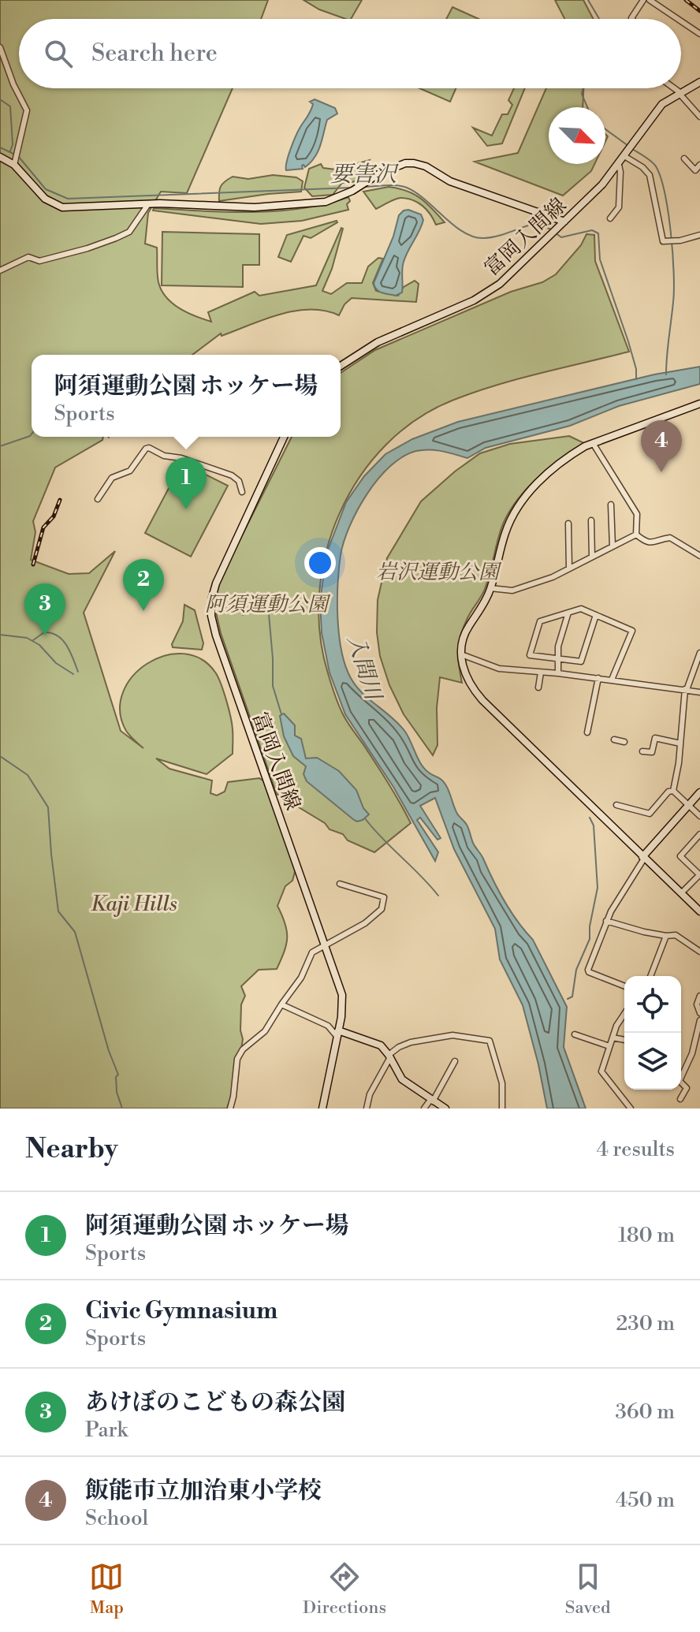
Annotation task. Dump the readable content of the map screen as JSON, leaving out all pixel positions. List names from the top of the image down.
{
  "streets": {
    "street": ["富岡入間線"]
  },
  "water": ["要害沢", "入間川"],
  "parks": ["岩沢運動公園", "阿須運動公園", "Kaji Hills"],
  "north": "bottom right",
  "page": {
    "search": "Search here",
    "popup": ["阿須運動公園 ホッケー場", "Sports"],
    "pins": [
      "4",
      "1",
      "2",
      "3"
    ],
    "heading": ["Nearby", "4 results"],
    "list": [
      {
        "mark": "1",
        "name": "阿須運動公園 ホッケー場",
        "note": "Sports",
        "value": "180 m"
      },
      {
        "mark": "2",
        "name": "Civic Gymnasium",
        "note": "Sports",
        "value": "230 m"
      },
      {
        "mark": "3",
        "name": "あけぼのこどもの森公園",
        "note": "Park",
        "value": "360 m"
      },
      {
        "mark": "4",
        "name": "飯能市立加治東小学校",
        "note": "School",
        "value": "450 m"
      }
    ],
    "nav": ["Map", "Directions", "Saved"]
  }
}
